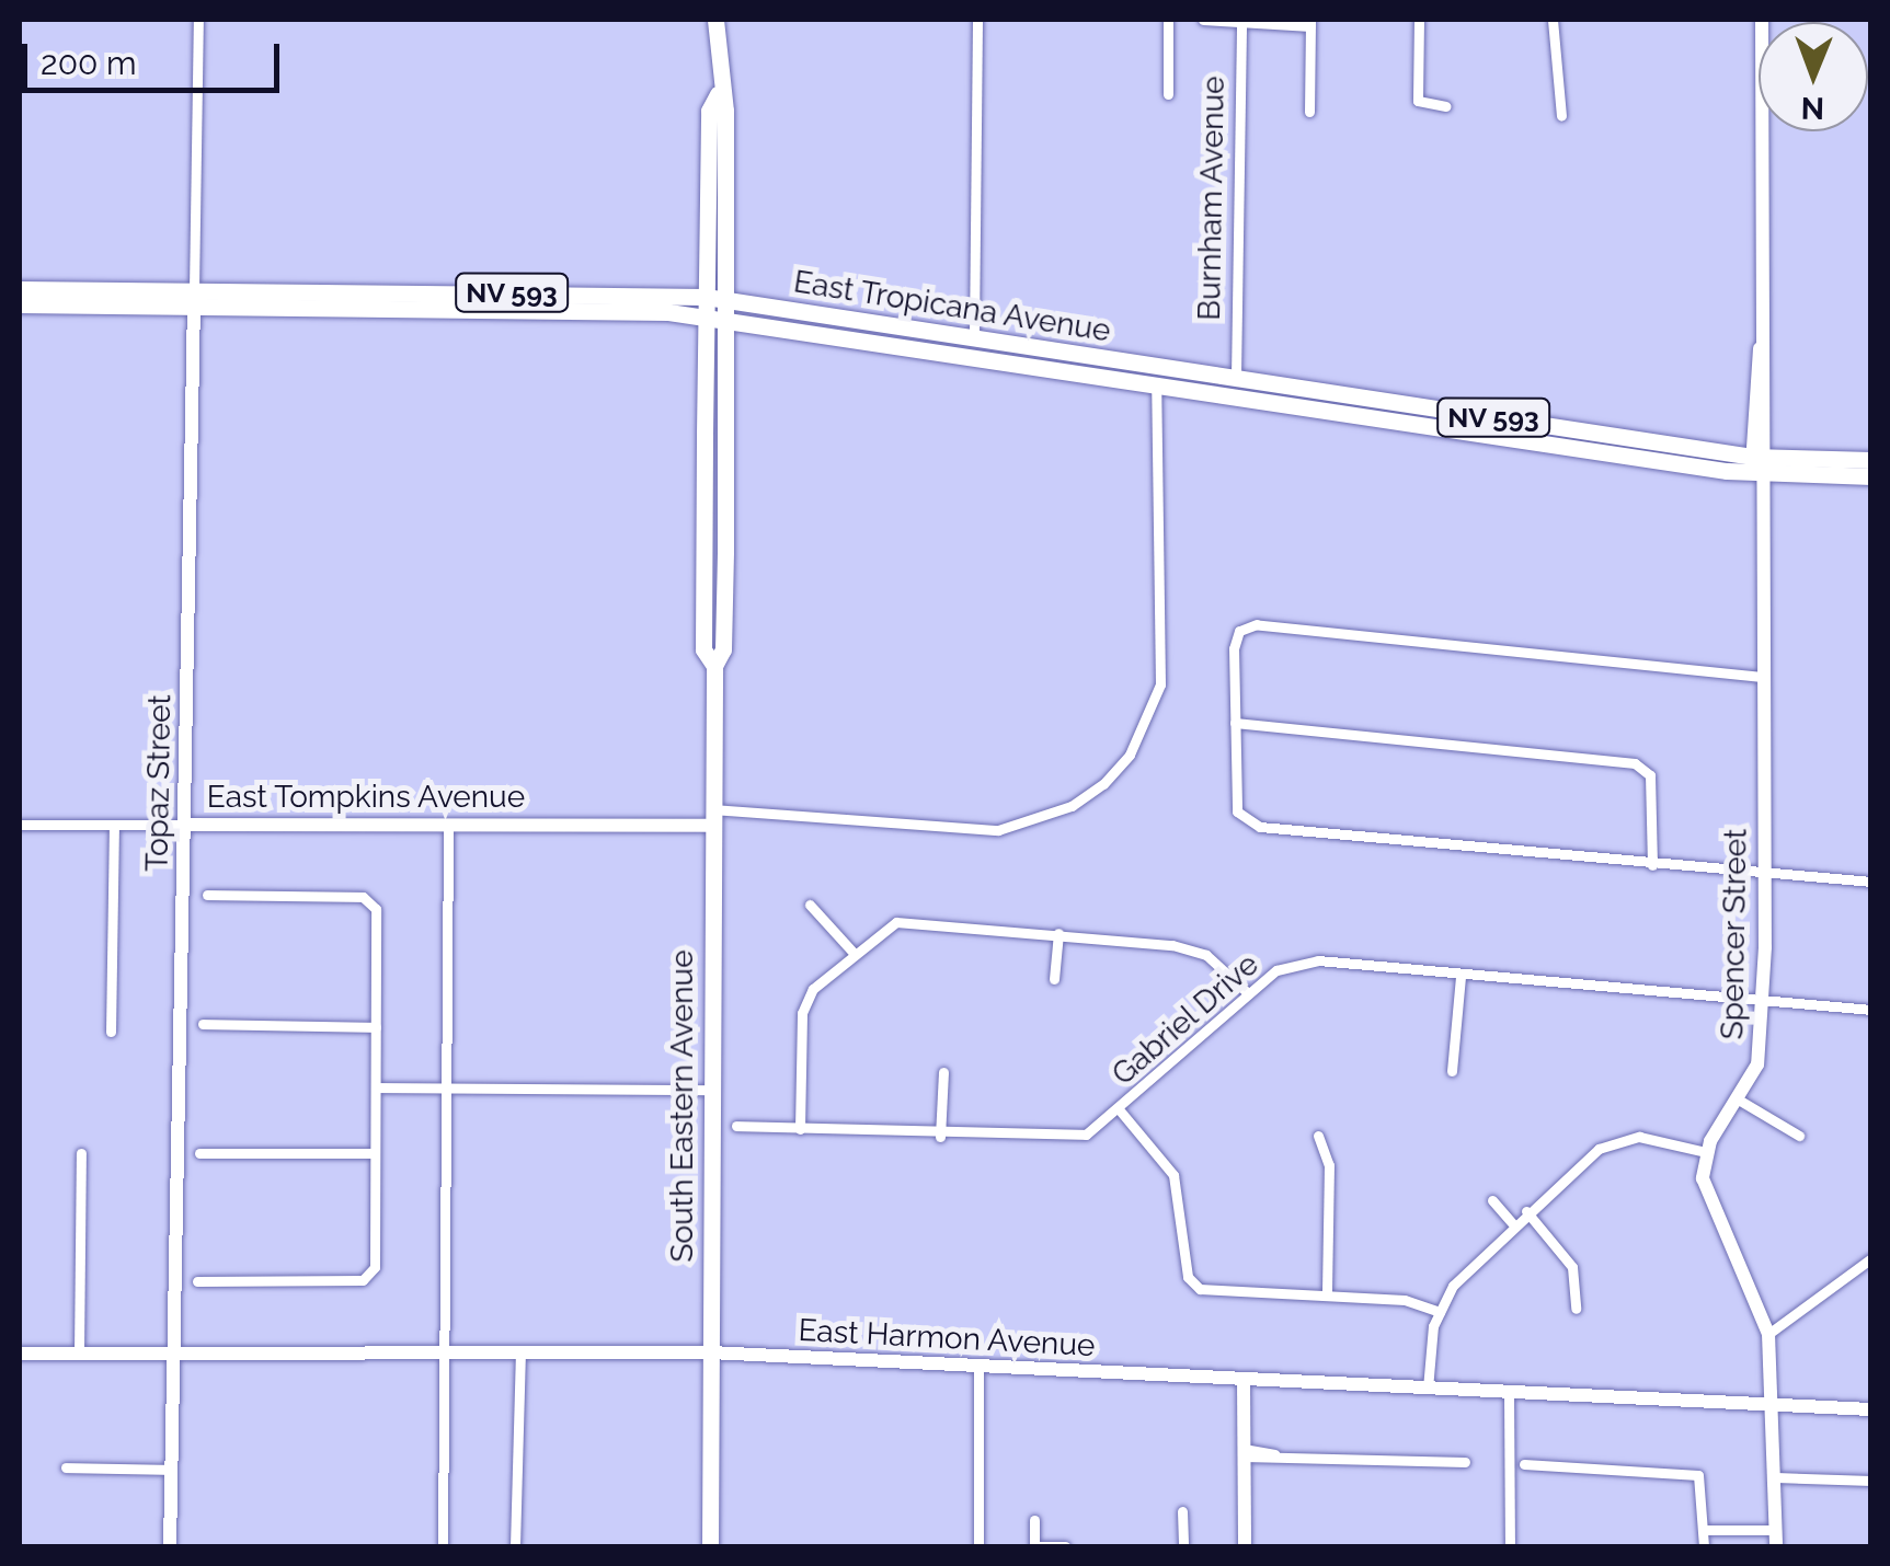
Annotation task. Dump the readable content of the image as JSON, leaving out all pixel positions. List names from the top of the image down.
{
  "streets": {
    "main road": ["NV 593", "East Tropicana Avenue", "South Eastern Avenue"],
    "street": [
      "Burnham Avenue",
      "Topaz Street",
      "East Tompkins Avenue",
      "Spencer Street",
      "Gabriel Drive",
      "East Harmon Avenue"
    ]
  },
  "crossings": [
    ["Burnham Avenue", "East Tropicana Avenue"],
    ["East Tropicana Avenue", "Topaz Street"],
    ["East Tropicana Avenue", "Spencer Street"],
    ["East Tropicana Avenue", "South Eastern Avenue"],
    ["Topaz Street", "East Tompkins Avenue"],
    ["Topaz Street", "East Harmon Avenue"],
    ["East Tompkins Avenue", "South Eastern Avenue"],
    ["Spencer Street", "Gabriel Drive"],
    ["South Eastern Avenue", "East Harmon Avenue"]
  ],
  "scale_bar": "200 m",
  "north": "bottom"
}
